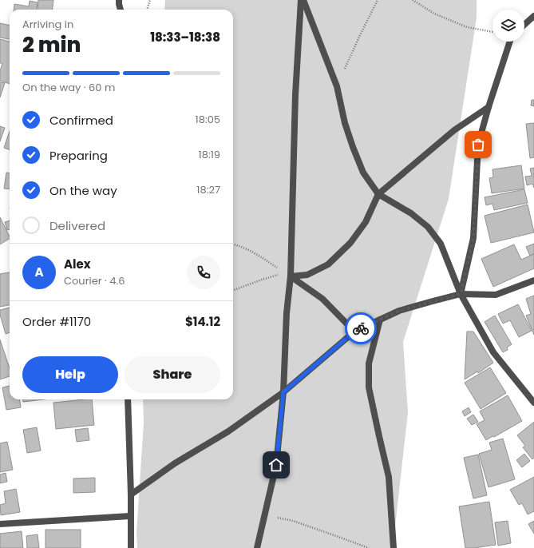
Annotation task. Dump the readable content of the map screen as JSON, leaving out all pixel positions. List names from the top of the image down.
{
  "page": {
    "heading": ["2 min", "Arriving in", "18:33–18:38"],
    "panel": [
      "Alex",
      "Courier · 4.6",
      "Order #1170",
      "$14.12"
    ],
    "bar": "On the way · 60 m",
    "list": [
      ["Confirmed", "18:05"],
      ["Preparing", "18:19"],
      ["On the way", "18:27"],
      "Delivered"
    ],
    "round": "A",
    "buttons": ["Help", "Share"]
  }
}
